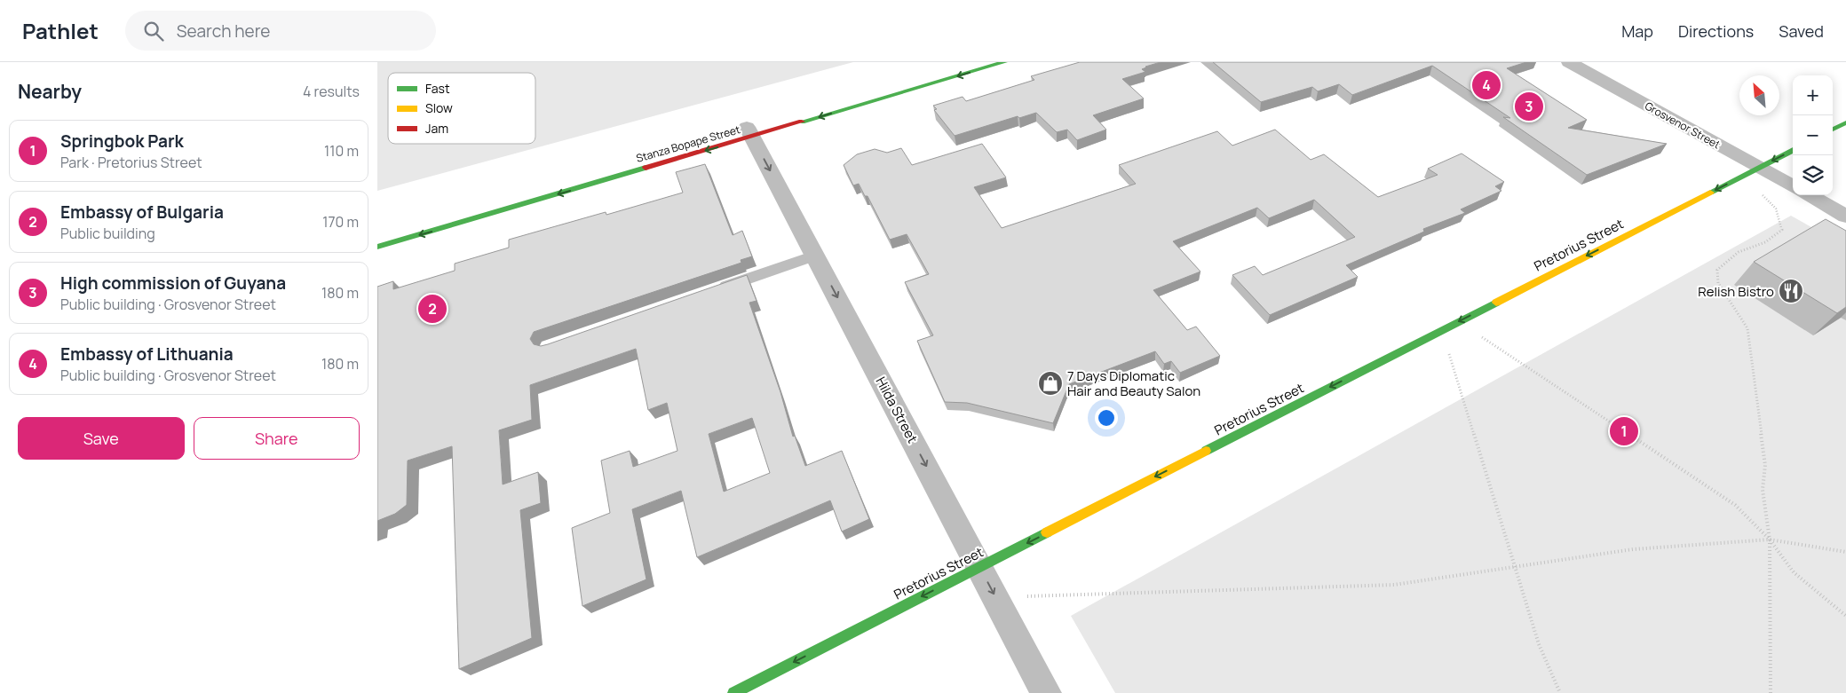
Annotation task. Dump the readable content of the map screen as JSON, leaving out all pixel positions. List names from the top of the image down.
{
  "streets": {
    "main road": ["Stanza Bopape Street", "Pretorius Street"],
    "street": ["Grosvenor Street", "Hilda Street"]
  },
  "crossings": [
    ["Grosvenor Street", "Pretorius Street"],
    ["Stanza Bopape Street", "Hilda Street"],
    ["Pretorius Street", "Hilda Street"]
  ],
  "one_way": ["Stanza Bopape Street", "Pretorius Street", "Hilda Street"],
  "places": {
    "restaurant": ["Relish Bistro"],
    "shop": ["7 Days Diplomatic Hair and Beauty Salon"]
  },
  "legend": ["Fast", "Slow", "Jam"],
  "north": "top left",
  "page": {
    "header": "Pathlet",
    "search": "Search here",
    "nav": ["Map", "Directions", "Saved"],
    "heading": ["Nearby", "4 results"],
    "pins": [
      "4",
      "3",
      "2",
      "1"
    ],
    "map_buttons": ["+", "−"],
    "list": [
      {
        "mark": "1",
        "name": "Springbok Park",
        "note": "Park · Pretorius Street",
        "value": "110 m"
      },
      {
        "mark": "2",
        "name": "Embassy of Bulgaria",
        "note": "Public building",
        "value": "170 m"
      },
      {
        "mark": "3",
        "name": "High commission of Guyana",
        "note": "Public building · Grosvenor Street",
        "value": "180 m"
      },
      {
        "mark": "4",
        "name": "Embassy of Lithuania",
        "note": "Public building · Grosvenor Street",
        "value": "180 m"
      }
    ],
    "buttons": ["Save", "Share"]
  }
}
